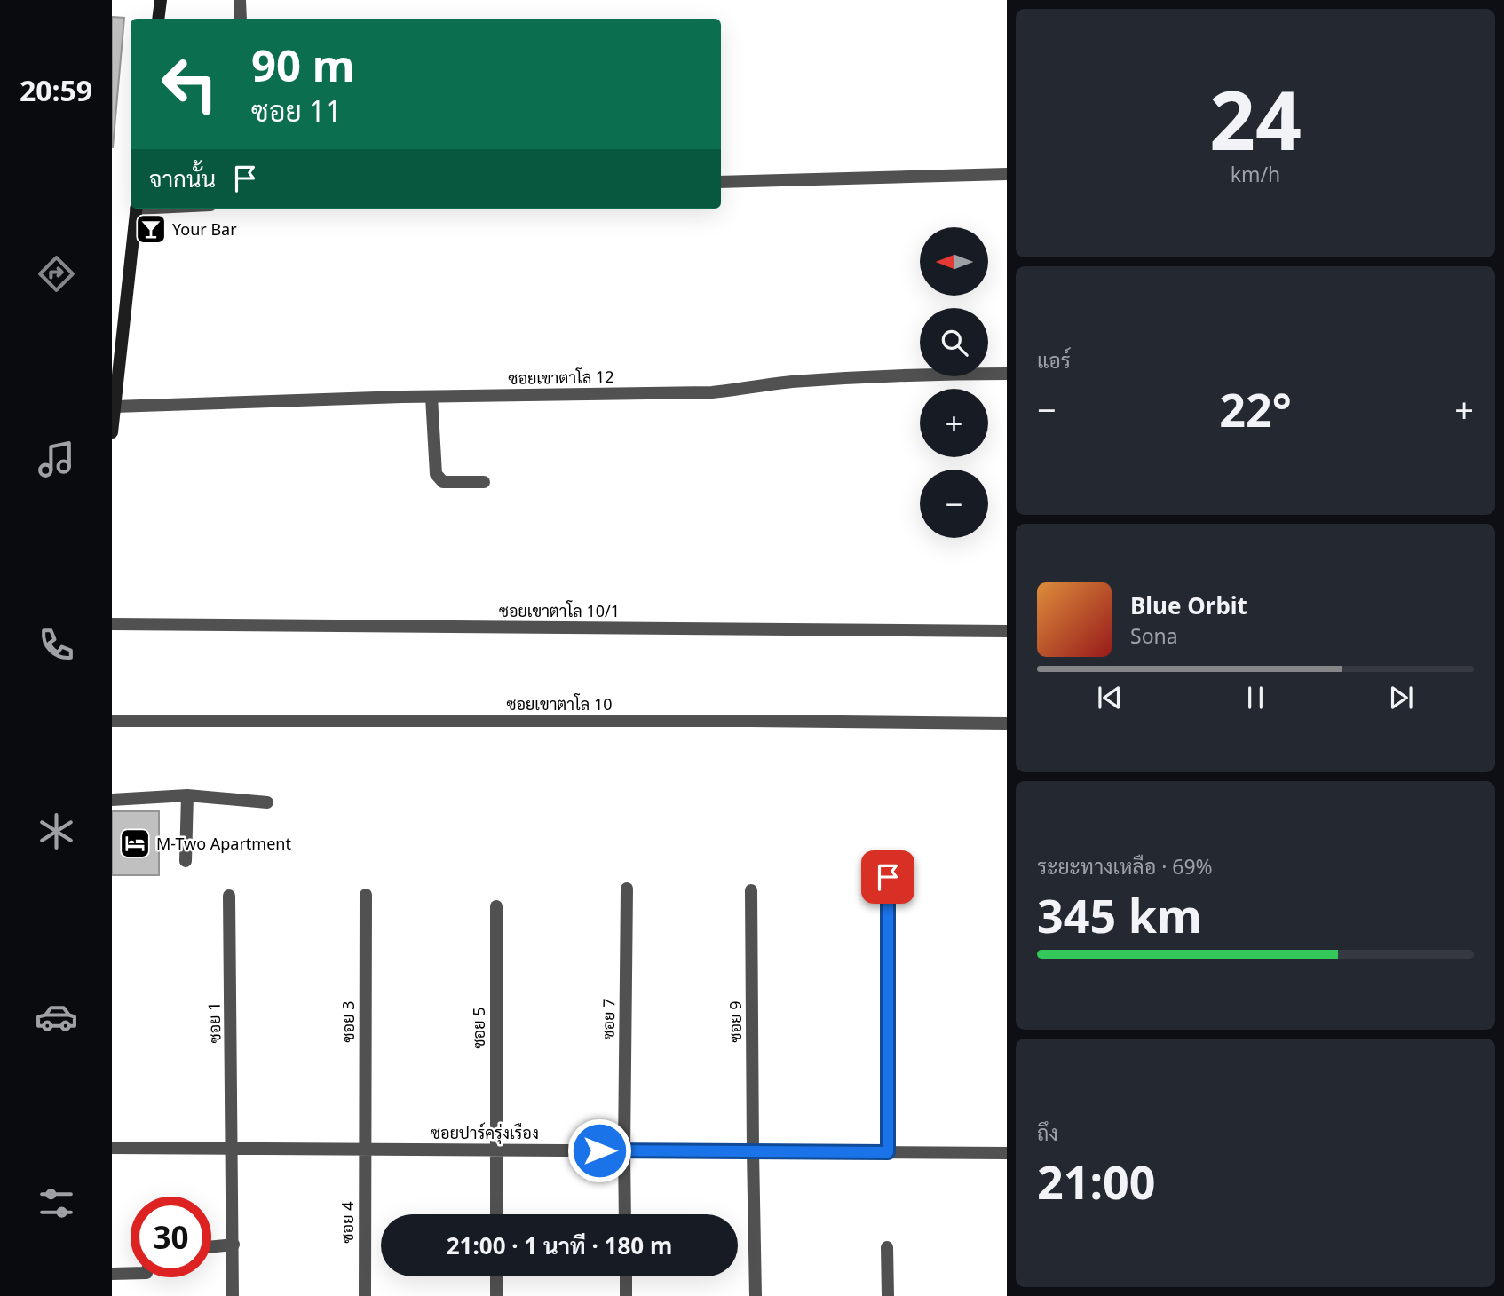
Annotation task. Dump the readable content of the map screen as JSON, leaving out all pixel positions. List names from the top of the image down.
{
  "streets": {
    "street": [
      "ซอยเขาตาโล 12",
      "ซอยเขาตาโล 10/1",
      "ซอยเขาตาโล 10",
      "ซอย 7",
      "ซอย 3",
      "ซอย 9",
      "ซอย 1",
      "ซอย 5",
      "ซอยปาร์ครุ่งเรือง",
      "ซอย 4"
    ]
  },
  "crossings": [
    ["ซอย 7", "ซอยปาร์ครุ่งเรือง"],
    ["ซอย 3", "ซอยปาร์ครุ่งเรือง"],
    ["ซอย 3", "ซอย 4"],
    ["ซอย 9", "ซอยปาร์ครุ่งเรือง"],
    ["ซอย 1", "ซอยปาร์ครุ่งเรือง"],
    ["ซอย 5", "ซอยปาร์ครุ่งเรือง"],
    ["ซอยปาร์ครุ่งเรือง", "ซอย 4"]
  ],
  "places": {
    "bar": ["Your Bar"],
    "hotel": ["M-Two Apartment"]
  },
  "north": "left",
  "page": {
    "tabs": "20:59",
    "tile": [
      ["24", "km/h"],
      "แอร์",
      ["ระยะทางเหลือ · 69%", "345 km"],
      ["ถึง", "21:00"]
    ],
    "turn": ["90 m", "ซอย 11"],
    "then": "จากนั้น",
    "map_buttons": ["+", "−"],
    "heat": ["−", "22°", "+"],
    "song": ["Blue Orbit", "Sona"],
    "limit": "30",
    "trip": "21:00 · 1 นาที · 180 m"
  }
}
